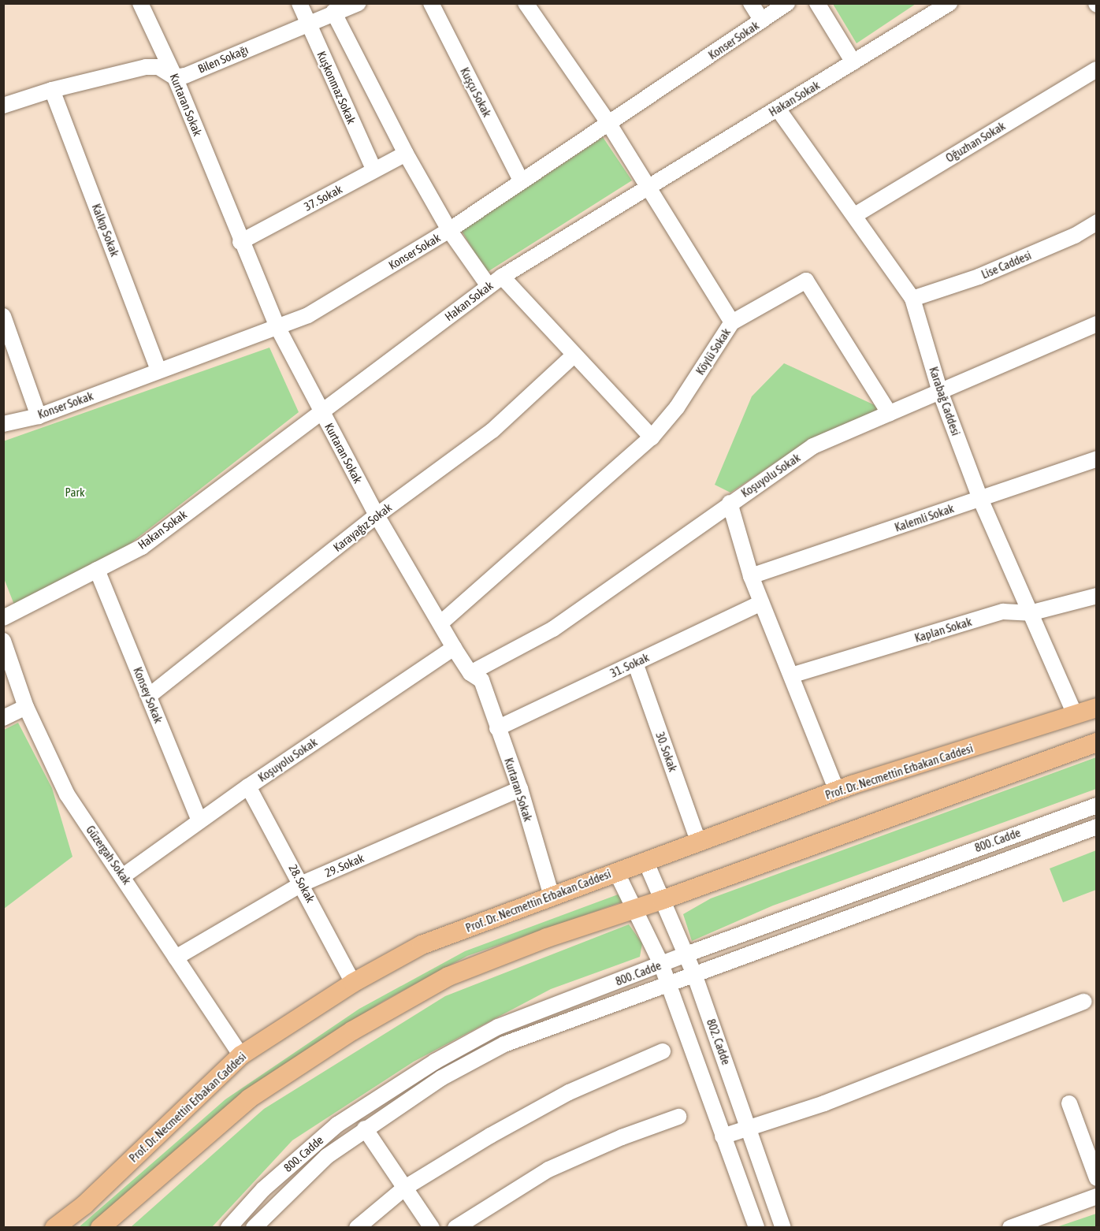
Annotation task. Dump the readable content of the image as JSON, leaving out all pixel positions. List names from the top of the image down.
{
  "streets": {
    "main road": ["Prof. Dr. Necmettin Erbakan Caddesi"],
    "street": [
      "Konser Sokak",
      "Bilen Sokağı",
      "Kuşkonmaz Sokak",
      "Kuşçu Sokak",
      "Hakan Sokak",
      "Kurtaran Sokak",
      "Oğuzhan Sokak",
      "37. Sokak",
      "Kalkıp Sokak",
      "Lise Caddesi",
      "Köylü Sokak",
      "Karabağ Caddesi",
      "Koşuyolu Sokak",
      "Kalemli Sokak",
      "Karayağız Sokak",
      "Kaplan Sokak",
      "31. Sokak",
      "Konsey Sokak",
      "30. Sokak",
      "800. Cadde",
      "Güzergah Sokak",
      "29. Sokak",
      "28. Sokak",
      "802. Cadde"
    ]
  },
  "crossings": [
    ["Konser Sokak", "Kuşçu Sokak"],
    ["Konser Sokak", "Kurtaran Sokak"],
    ["Konser Sokak", "Kalkıp Sokak"],
    ["Konser Sokak", "Köylü Sokak"],
    ["Bilen Sokağı", "Kuşkonmaz Sokak"],
    ["Bilen Sokağı", "Kurtaran Sokak"],
    ["Kuşkonmaz Sokak", "37. Sokak"],
    ["Hakan Sokak", "Kurtaran Sokak"],
    ["Hakan Sokak", "Köylü Sokak"],
    ["Hakan Sokak", "Karabağ Caddesi"],
    ["Hakan Sokak", "Konsey Sokak"],
    ["Kurtaran Sokak", "37. Sokak"],
    ["Kurtaran Sokak", "Köylü Sokak"],
    ["Kurtaran Sokak", "Koşuyolu Sokak"],
    ["Kurtaran Sokak", "Karayağız Sokak"],
    ["Kurtaran Sokak", "31. Sokak"],
    ["Kurtaran Sokak", "Prof. Dr. Necmettin Erbakan Caddesi"],
    ["Kurtaran Sokak", "29. Sokak"],
    ["Oğuzhan Sokak", "Karabağ Caddesi"],
    ["Lise Caddesi", "Karabağ Caddesi"],
    ["Karabağ Caddesi", "Koşuyolu Sokak"],
    ["Karabağ Caddesi", "Kalemli Sokak"],
    ["Karabağ Caddesi", "Kaplan Sokak"],
    ["Karabağ Caddesi", "Prof. Dr. Necmettin Erbakan Caddesi"],
    ["Koşuyolu Sokak", "Konsey Sokak"],
    ["Koşuyolu Sokak", "Güzergah Sokak"],
    ["Koşuyolu Sokak", "28. Sokak"],
    ["Karayağız Sokak", "Konsey Sokak"],
    ["31. Sokak", "30. Sokak"],
    ["30. Sokak", "Prof. Dr. Necmettin Erbakan Caddesi"],
    ["Prof. Dr. Necmettin Erbakan Caddesi", "Güzergah Sokak"],
    ["Prof. Dr. Necmettin Erbakan Caddesi", "28. Sokak"],
    ["Prof. Dr. Necmettin Erbakan Caddesi", "802. Cadde"],
    ["800. Cadde", "802. Cadde"],
    ["Güzergah Sokak", "29. Sokak"],
    ["29. Sokak", "28. Sokak"]
  ],
  "parks": ["Park"]
}
